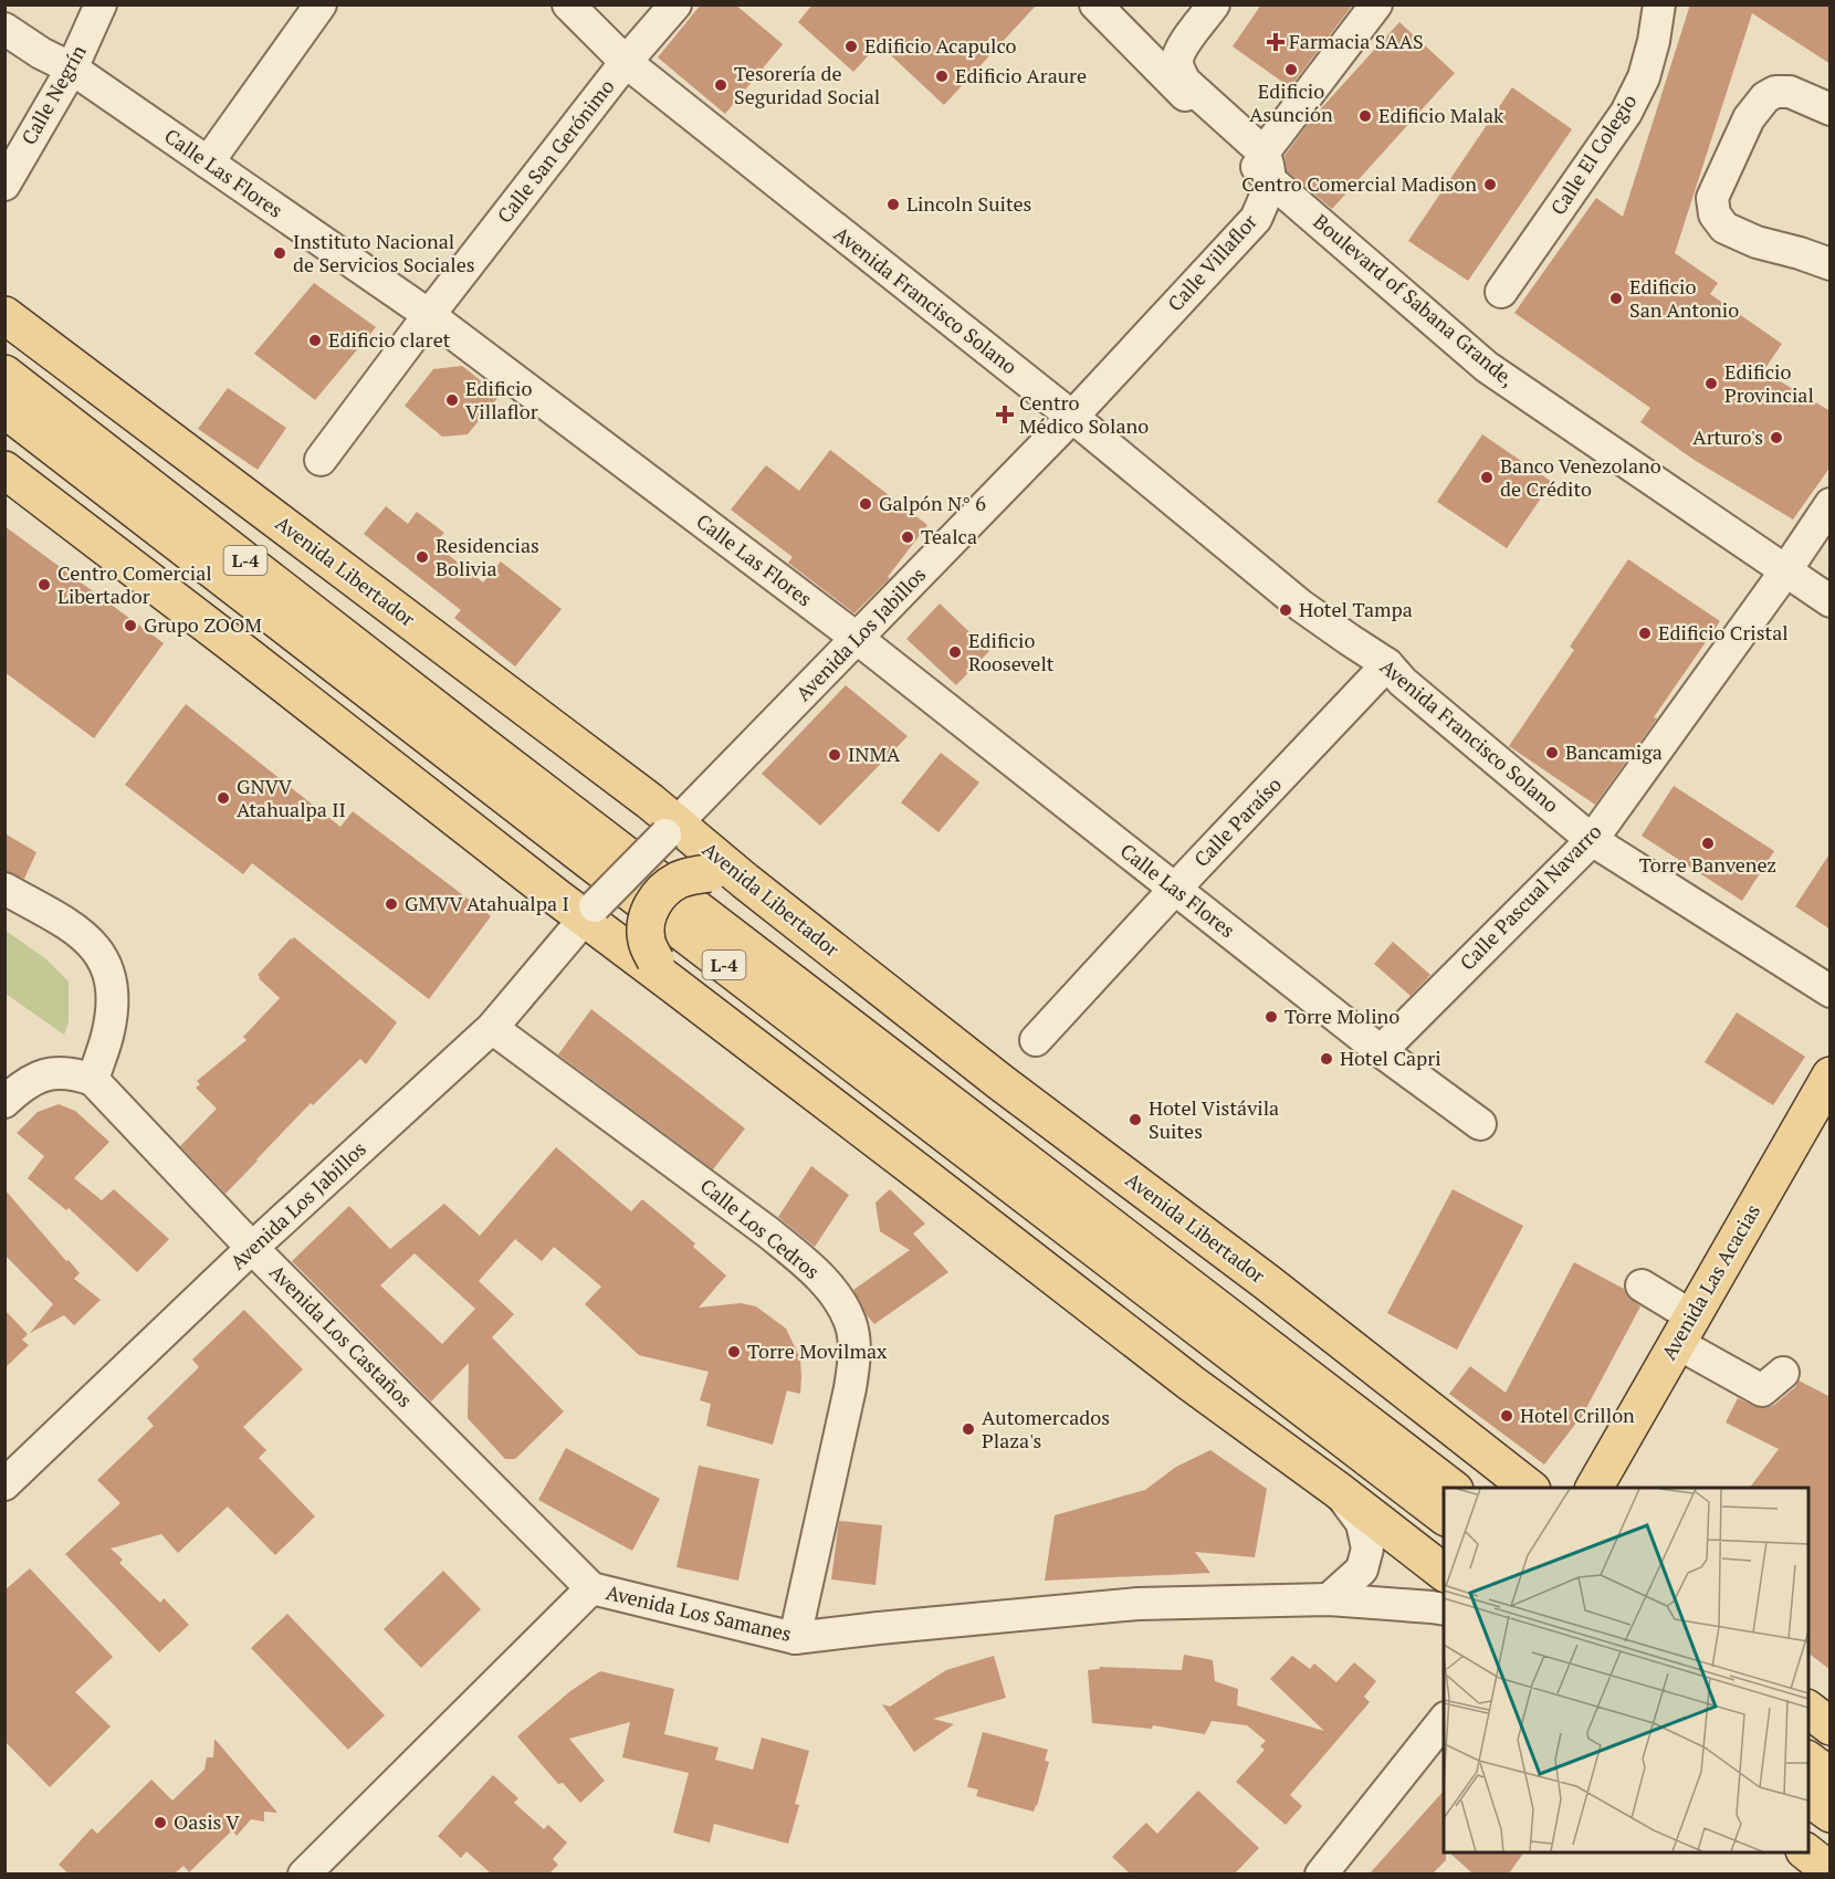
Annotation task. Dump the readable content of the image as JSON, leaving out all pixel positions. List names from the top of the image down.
{
  "streets": {
    "main road": ["L-4", "Avenida Libertador", "Avenida Las Acacias"],
    "street": [
      "Calle Negrín",
      "Calle San Gerónimo",
      "Calle El Colegio",
      "Calle Las Flores",
      "Calle Villaflor",
      "Avenida Francisco Solano",
      "Boulevard of Sabana Grande,",
      "Avenida Los Jabillos",
      "Calle Paraíso",
      "Calle Pascual Navarro",
      "Calle Los Cedros",
      "Avenida Los Castaños",
      "Avenida Los Samanes"
    ]
  },
  "crossings": [
    ["Calle Negrín", "Calle Las Flores"],
    ["Calle San Gerónimo", "Calle Las Flores"],
    ["Calle San Gerónimo", "Avenida Francisco Solano"],
    ["Calle Las Flores", "Avenida Los Jabillos"],
    ["Calle Las Flores", "Calle Paraíso"],
    ["Calle Las Flores", "Calle Pascual Navarro"],
    ["Calle Villaflor", "Avenida Francisco Solano"],
    ["Calle Villaflor", "Boulevard of Sabana Grande,"],
    ["Calle Villaflor", "Avenida Los Jabillos"],
    ["Avenida Francisco Solano", "Avenida Los Jabillos"],
    ["Avenida Francisco Solano", "Calle Paraíso"],
    ["Avenida Francisco Solano", "Calle Pascual Navarro"],
    ["Boulevard of Sabana Grande,", "Calle Pascual Navarro"],
    ["L-4", "Avenida Libertador"],
    ["L-4", "Avenida Los Jabillos"],
    ["Avenida Libertador", "Avenida Los Jabillos"],
    ["Avenida Los Jabillos", "Calle Los Cedros"],
    ["Avenida Los Jabillos", "Avenida Los Castaños"],
    ["Calle Los Cedros", "Avenida Los Samanes"],
    ["Avenida Los Castaños", "Avenida Los Samanes"]
  ],
  "places": {
    "health": ["Farmacia SAAS", "Centro Médico Solano"],
    "other": [
      "Edificio Acapulco",
      "Edificio Asunción",
      "Edificio Araure",
      "Tesorería de Seguridad Social",
      "Edificio Malak",
      "Centro Comercial Madison",
      "Lincoln Suites",
      "Instituto Nacional de Servicios Sociales",
      "Edificio San Antonio",
      "Edificio claret",
      "Edificio Provincial",
      "Edificio Villaflor",
      "Arturo's",
      "Banco Venezolano de Crédito",
      "Galpón N° 6",
      "Tealca",
      "Residencias Bolivia",
      "Centro Comercial Libertador",
      "Hotel Tampa",
      "Grupo ZOOM",
      "Edificio Cristal",
      "Edificio Roosevelt",
      "Bancamiga",
      "INMA",
      "GNVV Atahualpa II",
      "Torre Banvenez",
      "GMVV Atahualpa I",
      "Torre Molino",
      "Hotel Capri",
      "Hotel Vistávila Suites",
      "Torre Movilmax",
      "Hotel Crillon",
      "Automercados Plaza's",
      "Oasis V"
    ]
  }
}
